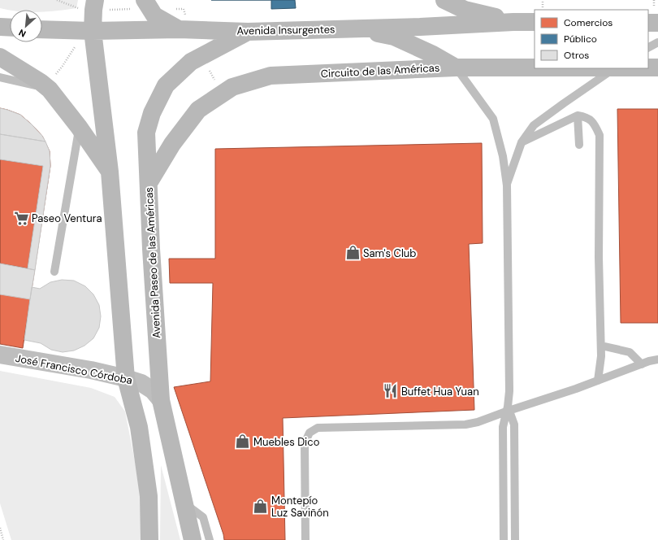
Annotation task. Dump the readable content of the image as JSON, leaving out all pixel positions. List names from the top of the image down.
{
  "streets": {
    "main road": ["Avenida Insurgentes", "Circuito de las Américas", "Avenida Paseo de las Américas"],
    "street": ["José Francisco Córdoba"]
  },
  "crossings": [
    ["Avenida Insurgentes", "Avenida Paseo de las Américas"],
    ["Circuito de las Américas", "Avenida Paseo de las Américas"],
    ["Avenida Paseo de las Américas", "José Francisco Córdoba"]
  ],
  "places": {
    "supermarket": ["Paseo Ventura"],
    "shop": ["Sam's Club", "Muebles Dico", "Montepío Luz Saviñón"],
    "restaurant": ["Buffet Hua Yuan"]
  },
  "legend": ["Comercios", "Público", "Otros"],
  "north": "bottom left"
}
